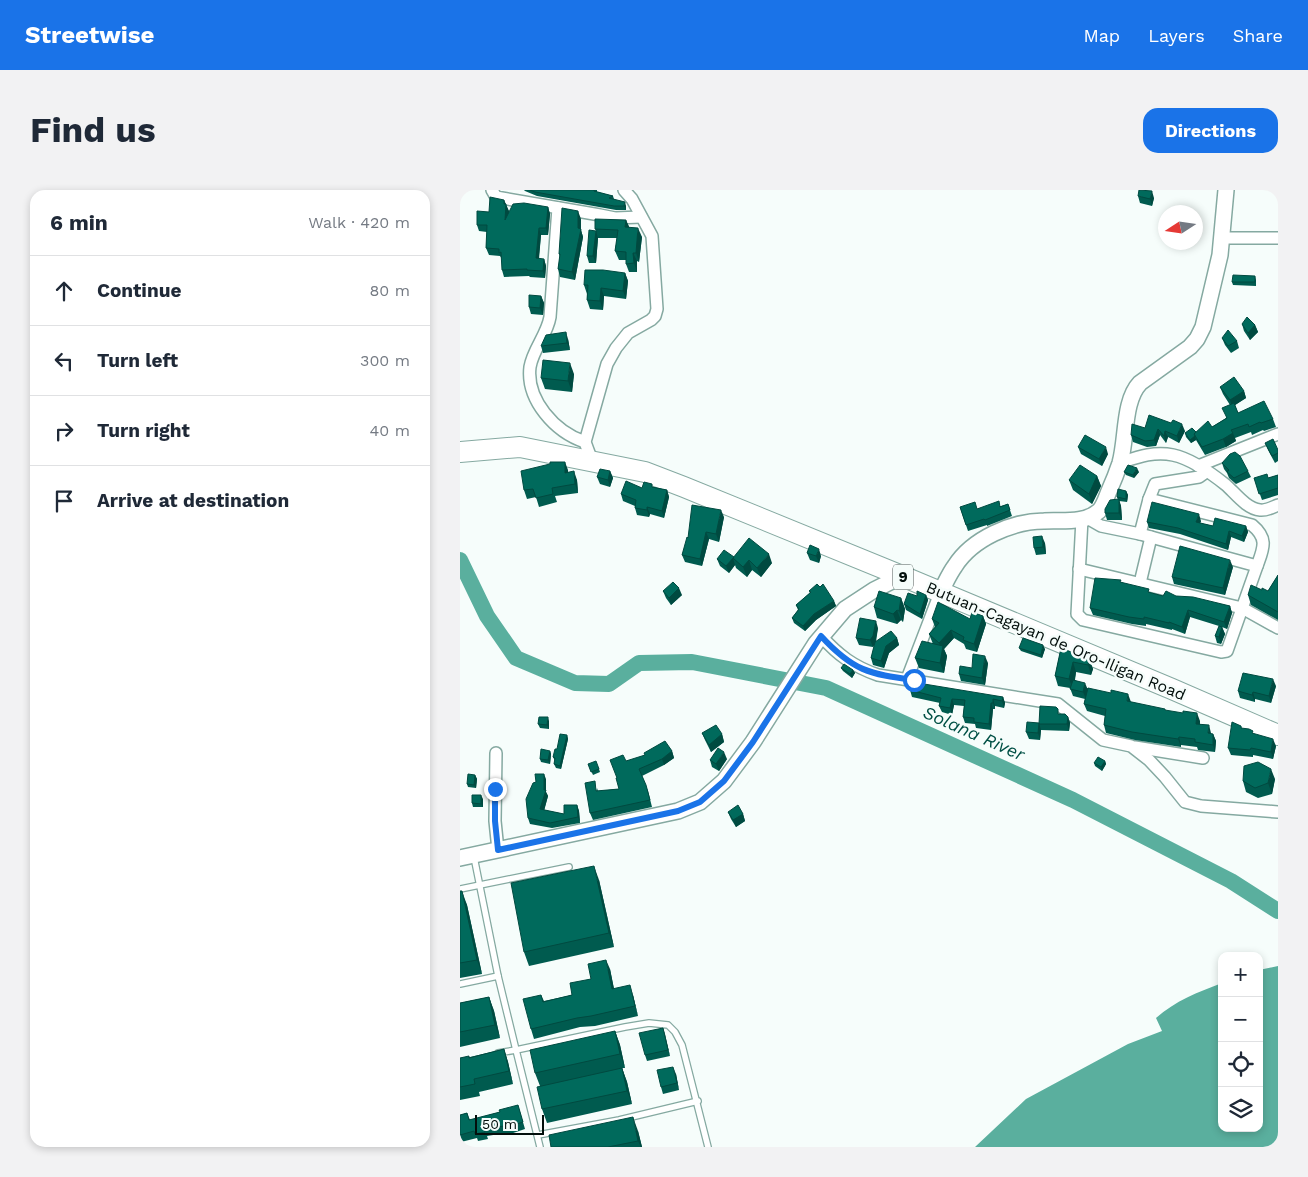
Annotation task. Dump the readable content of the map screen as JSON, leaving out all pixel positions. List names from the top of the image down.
{
  "streets": {
    "highway": ["9", "Butuan-Cagayan de Oro-Iligan Road"]
  },
  "water": ["Solana River"],
  "scale_bar": "50 m",
  "north": "left",
  "page": {
    "header": "Streetwise",
    "nav": ["Map", "Layers", "Share"],
    "buttons": "Directions",
    "title": "Find us",
    "heading": ["6 min", "Walk · 420 m"],
    "list": [
      ["Continue", "80 m"],
      ["Turn left", "300 m"],
      ["Turn right", "40 m"],
      "Arrive at destination"
    ],
    "map_buttons": ["+", "−"],
    "scale": "50 m"
  }
}
